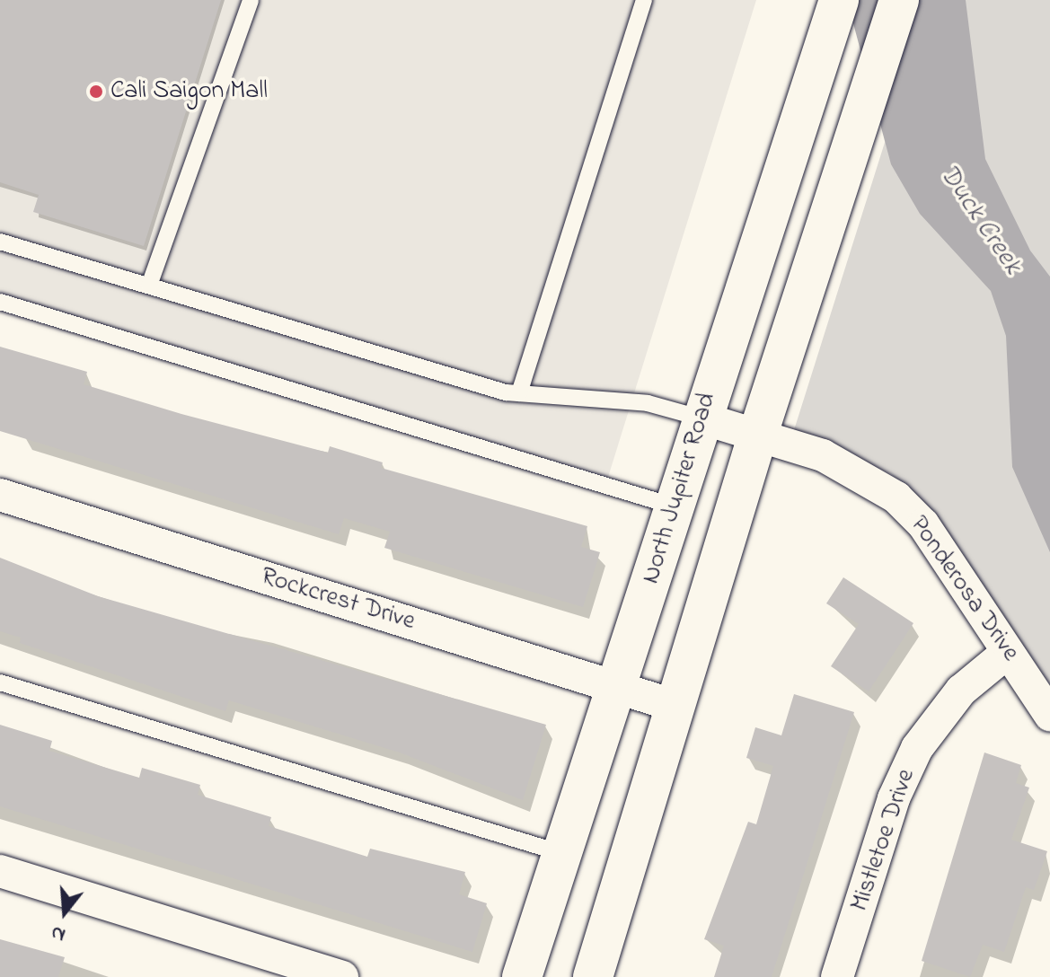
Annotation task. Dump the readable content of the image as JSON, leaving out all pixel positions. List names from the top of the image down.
{
  "streets": {
    "main road": ["North Jupiter Road"],
    "street": ["Ponderosa Drive", "Rockcrest Drive", "Mistletoe Drive"]
  },
  "crossings": [
    ["North Jupiter Road", "Ponderosa Drive"],
    ["North Jupiter Road", "Rockcrest Drive"],
    ["Ponderosa Drive", "Mistletoe Drive"]
  ],
  "water": ["Duck Creek"],
  "places": ["Cali Saigon Mall"],
  "north": "bottom"
}
